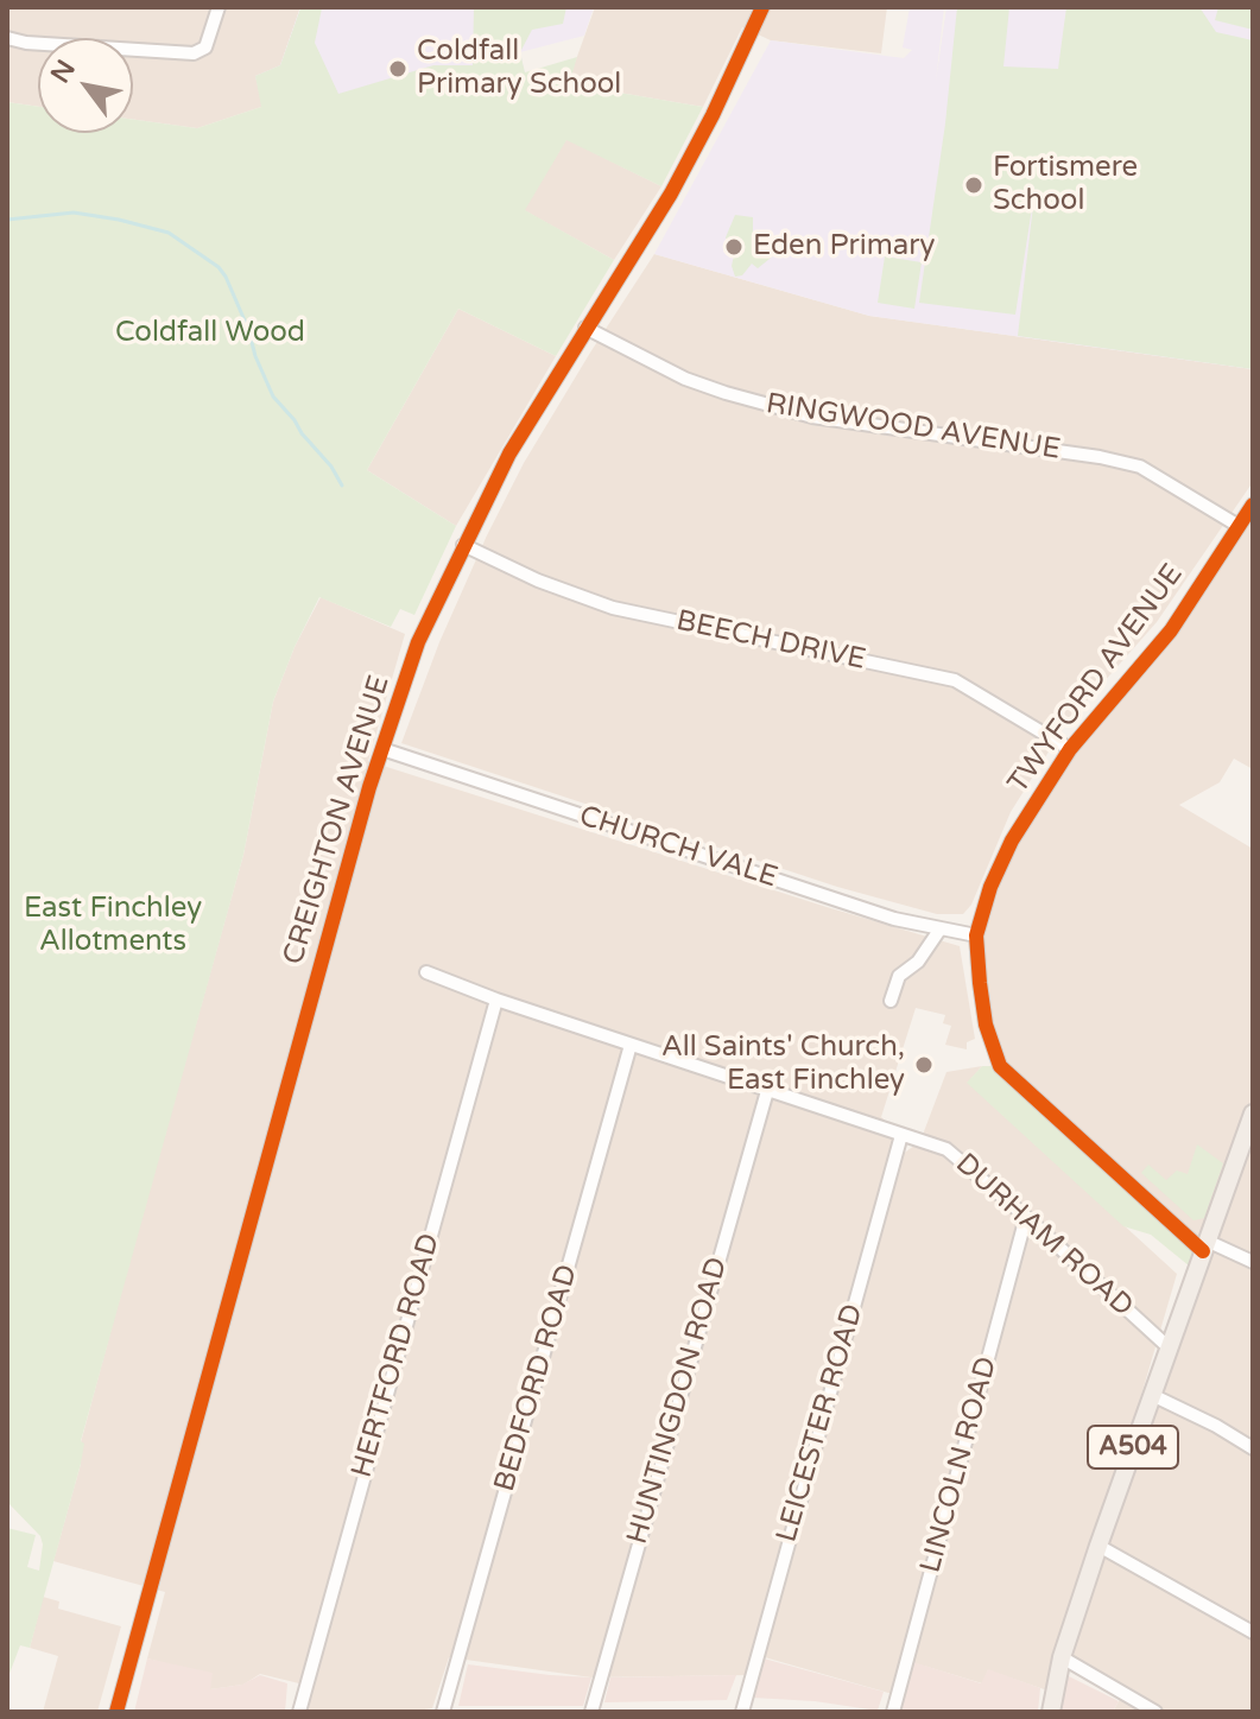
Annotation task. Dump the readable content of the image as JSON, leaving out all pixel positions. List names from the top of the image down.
{
  "streets": {
    "main road": ["A504"],
    "street": [
      "RINGWOOD AVENUE",
      "BEECH DRIVE",
      "TWYFORD AVENUE",
      "CREIGHTON AVENUE",
      "CHURCH VALE",
      "DURHAM ROAD",
      "HERTFORD ROAD",
      "BEDFORD ROAD",
      "HUNTINGDON ROAD",
      "LEICESTER ROAD",
      "LINCOLN ROAD"
    ]
  },
  "crossings": [
    ["RINGWOOD AVENUE", "TWYFORD AVENUE"],
    ["RINGWOOD AVENUE", "CREIGHTON AVENUE"],
    ["BEECH DRIVE", "TWYFORD AVENUE"],
    ["BEECH DRIVE", "CREIGHTON AVENUE"],
    ["TWYFORD AVENUE", "CHURCH VALE"],
    ["TWYFORD AVENUE", "A504"],
    ["CREIGHTON AVENUE", "CHURCH VALE"],
    ["DURHAM ROAD", "HERTFORD ROAD"],
    ["DURHAM ROAD", "BEDFORD ROAD"],
    ["DURHAM ROAD", "HUNTINGDON ROAD"],
    ["DURHAM ROAD", "LEICESTER ROAD"],
    ["DURHAM ROAD", "A504"],
    ["DURHAM ROAD", "LINCOLN ROAD"]
  ],
  "parks": ["Coldfall Wood", "East Finchley Allotments"],
  "places": [
    "Coldfall Primary School",
    "Fortismere School",
    "Eden Primary",
    "All Saints' Church, East Finchley"
  ],
  "north": "top left"
}
